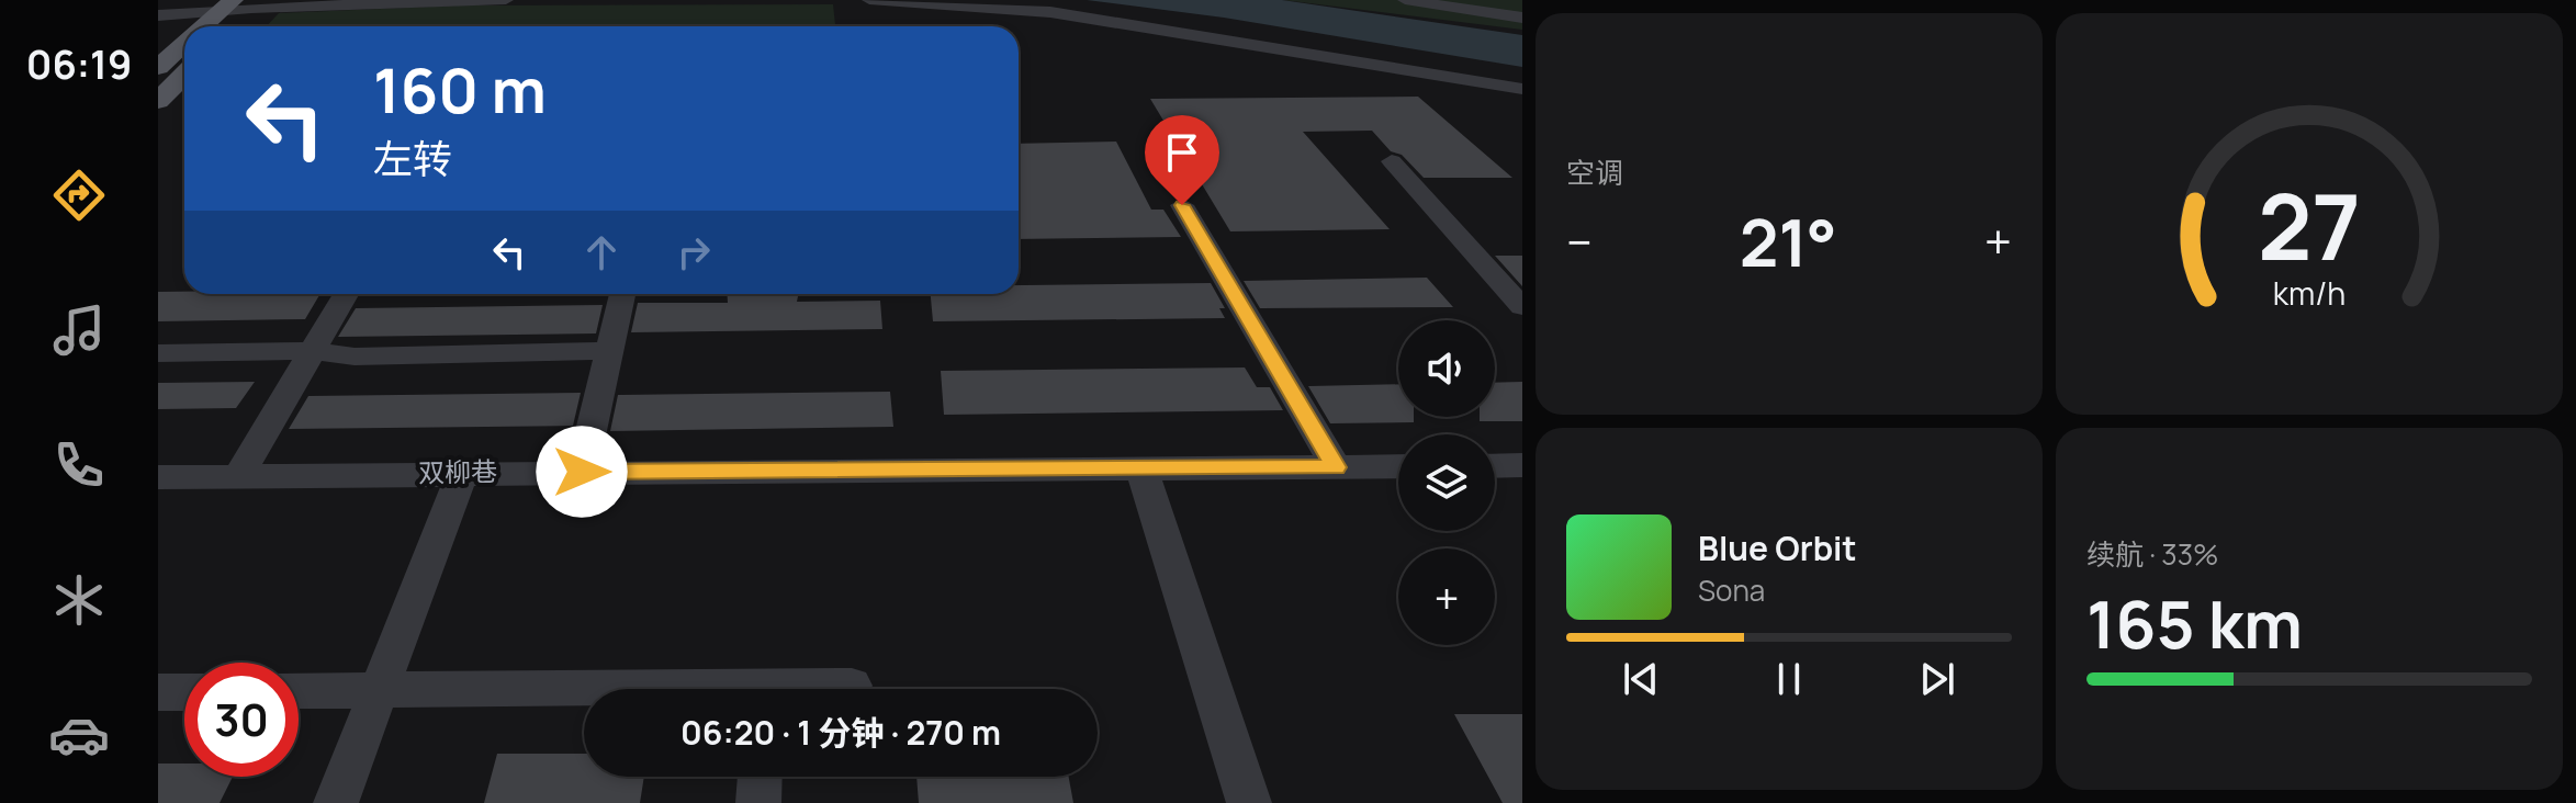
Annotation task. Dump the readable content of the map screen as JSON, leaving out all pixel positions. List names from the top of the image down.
{
  "streets": {
    "street": ["双柳巷"]
  },
  "page": {
    "tabs": "06:19",
    "tile": [
      "空调",
      ["续航 · 33%", "165 km"]
    ],
    "turn": ["160 m", "左转"],
    "heat": ["−", "21°", "+"],
    "map_buttons": "+",
    "song": ["Blue Orbit", "Sona"],
    "limit": "30",
    "trip": "06:20 · 1 分钟 · 270 m",
    "gauge": ["27", "km/h"]
  }
}
